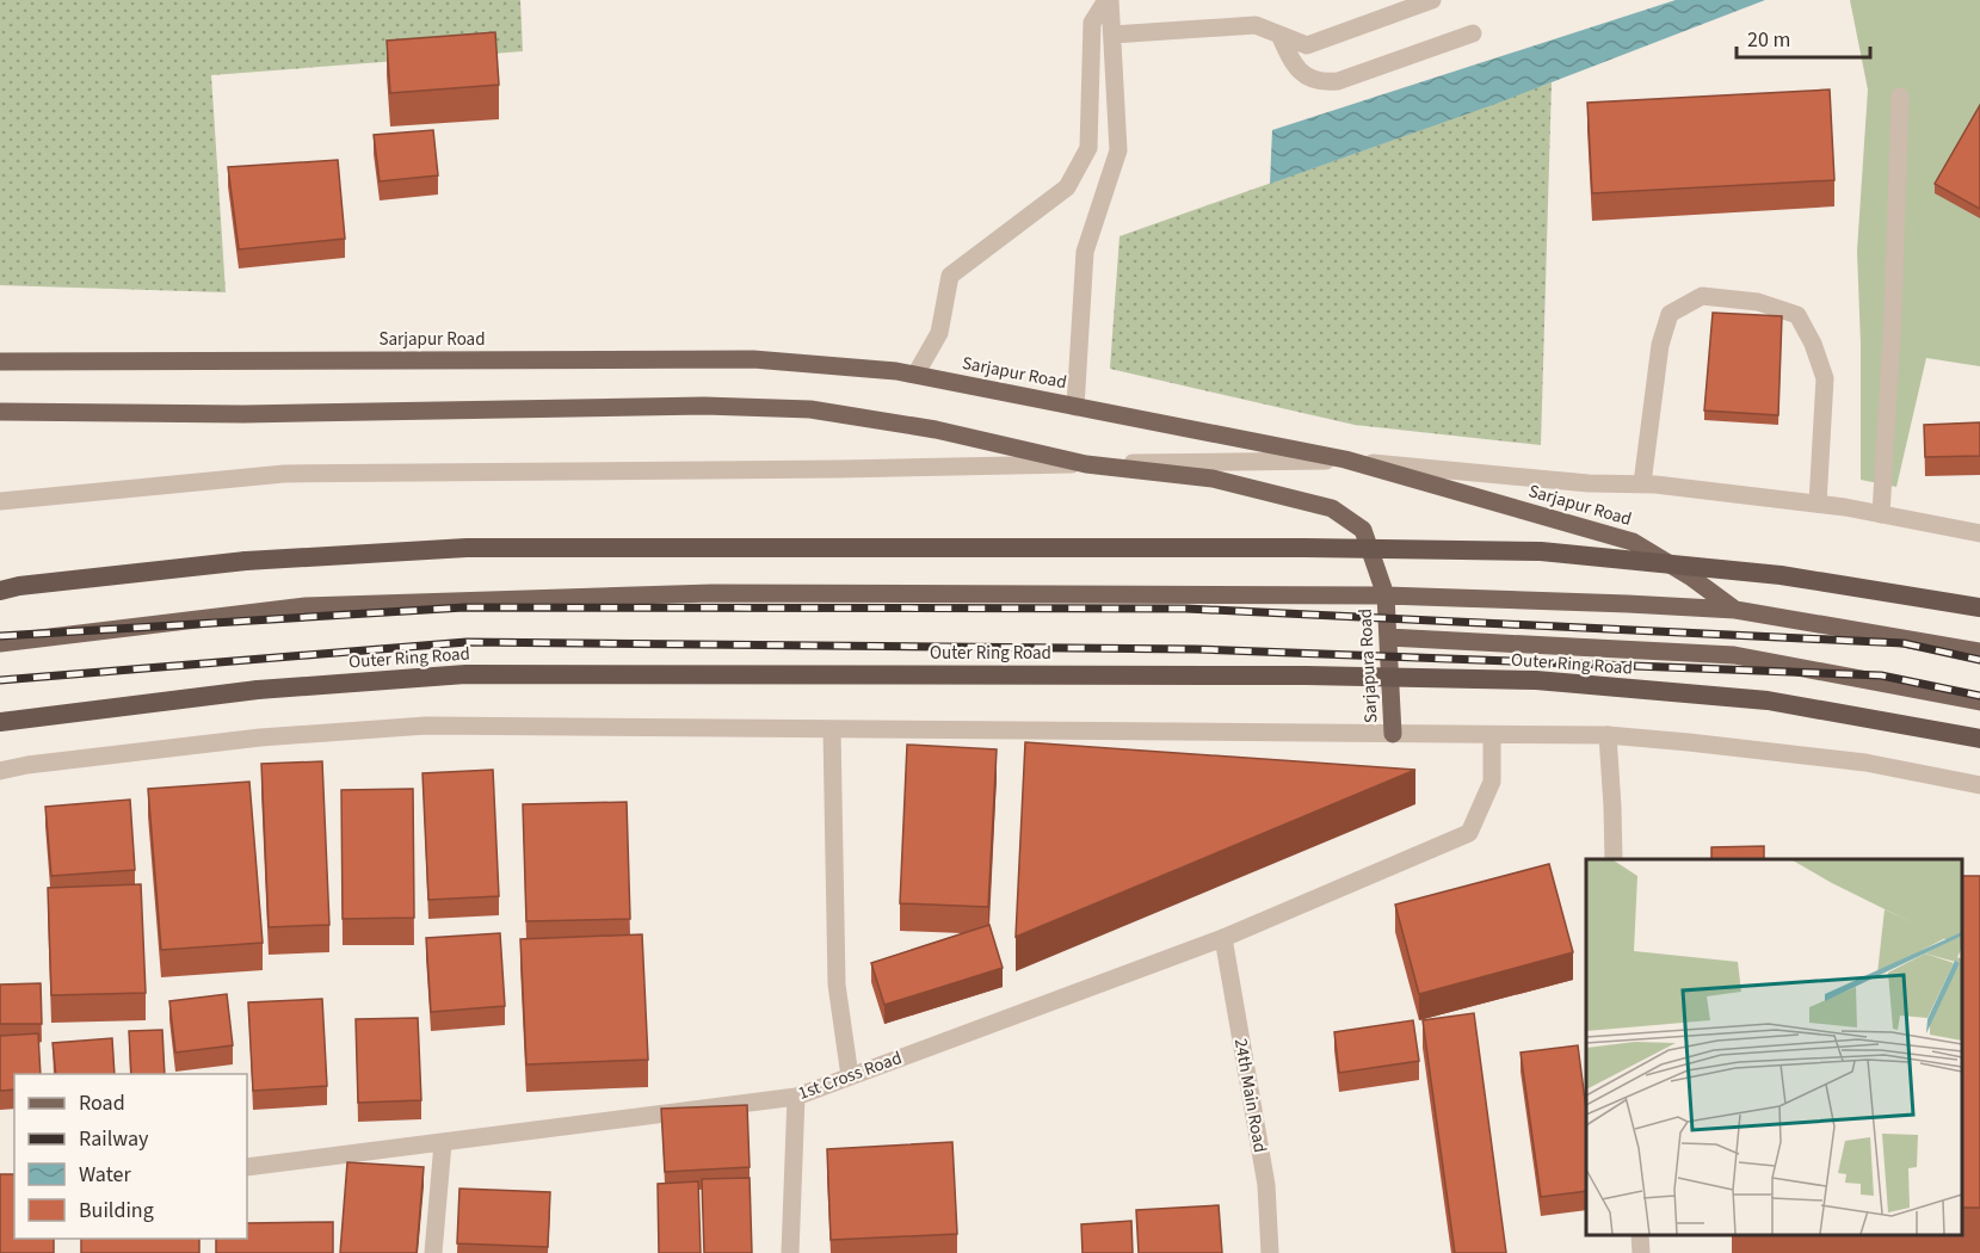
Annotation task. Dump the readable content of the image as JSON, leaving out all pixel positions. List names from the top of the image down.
{
  "streets": {
    "highway": ["Outer Ring Road"],
    "main road": ["Sarjapur Road", "Sarjapura Road"],
    "street": ["1st Cross Road", "24th Main Road"]
  },
  "crossings": [
    ["1st Cross Road", "24th Main Road"]
  ],
  "legend": [
    "Road",
    "Railway",
    "Water",
    "Building"
  ],
  "scale_bar": "20 m"
}
